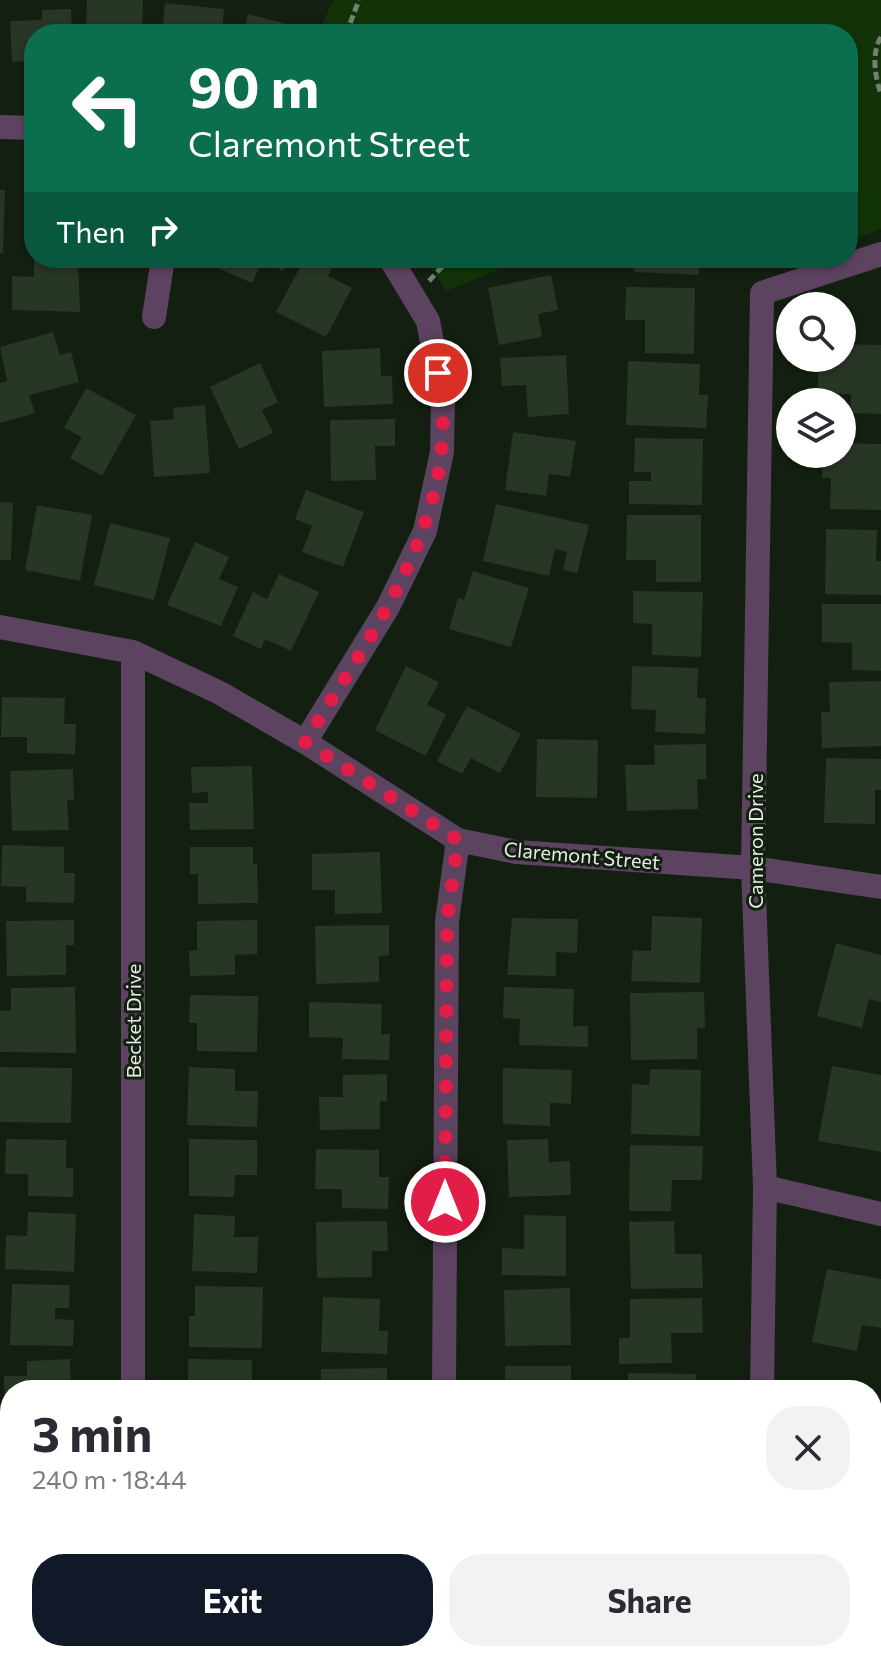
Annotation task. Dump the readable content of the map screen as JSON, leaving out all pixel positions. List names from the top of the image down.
{
  "streets": {
    "street": ["Cameron Drive", "Claremont Street", "Becket Drive"]
  },
  "crossings": [
    ["Cameron Drive", "Claremont Street"],
    ["Claremont Street", "Becket Drive"]
  ],
  "page": {
    "turn": ["90 m", "Claremont Street"],
    "then": "Then",
    "heading": ["3 min", "240 m · 18:44"],
    "buttons": ["Exit", "Share"]
  }
}
